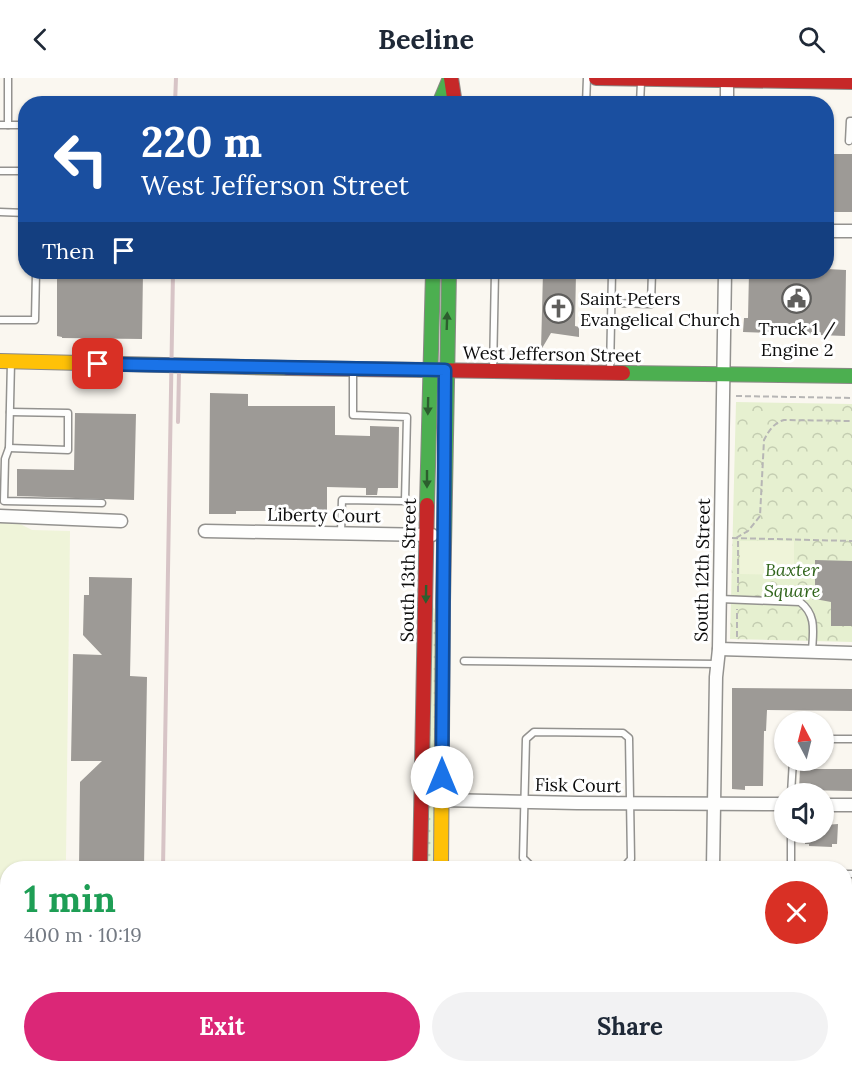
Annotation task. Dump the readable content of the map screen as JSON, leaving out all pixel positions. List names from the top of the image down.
{
  "streets": {
    "street": [
      "West Jefferson Street",
      "Liberty Court",
      "South 13th Street",
      "South 12th Street",
      "Fisk Court"
    ]
  },
  "crossings": [
    ["West Jefferson Street", "South 13th Street"],
    ["West Jefferson Street", "South 12th Street"],
    ["Liberty Court", "South 13th Street"],
    ["South 13th Street", "Fisk Court"],
    ["South 12th Street", "Fisk Court"]
  ],
  "parks": ["Baxter Square"],
  "places": {
    "public building": ["Truck 1 / Engine 2"],
    "church": ["Saint Peters Evangelical Church"]
  },
  "north": "top",
  "page": {
    "header": "Beeline",
    "turn": ["220 m", "West Jefferson Street"],
    "then": "Then",
    "heading": ["1 min", "400 m · 10:19"],
    "buttons": ["Exit", "Share"]
  }
}
